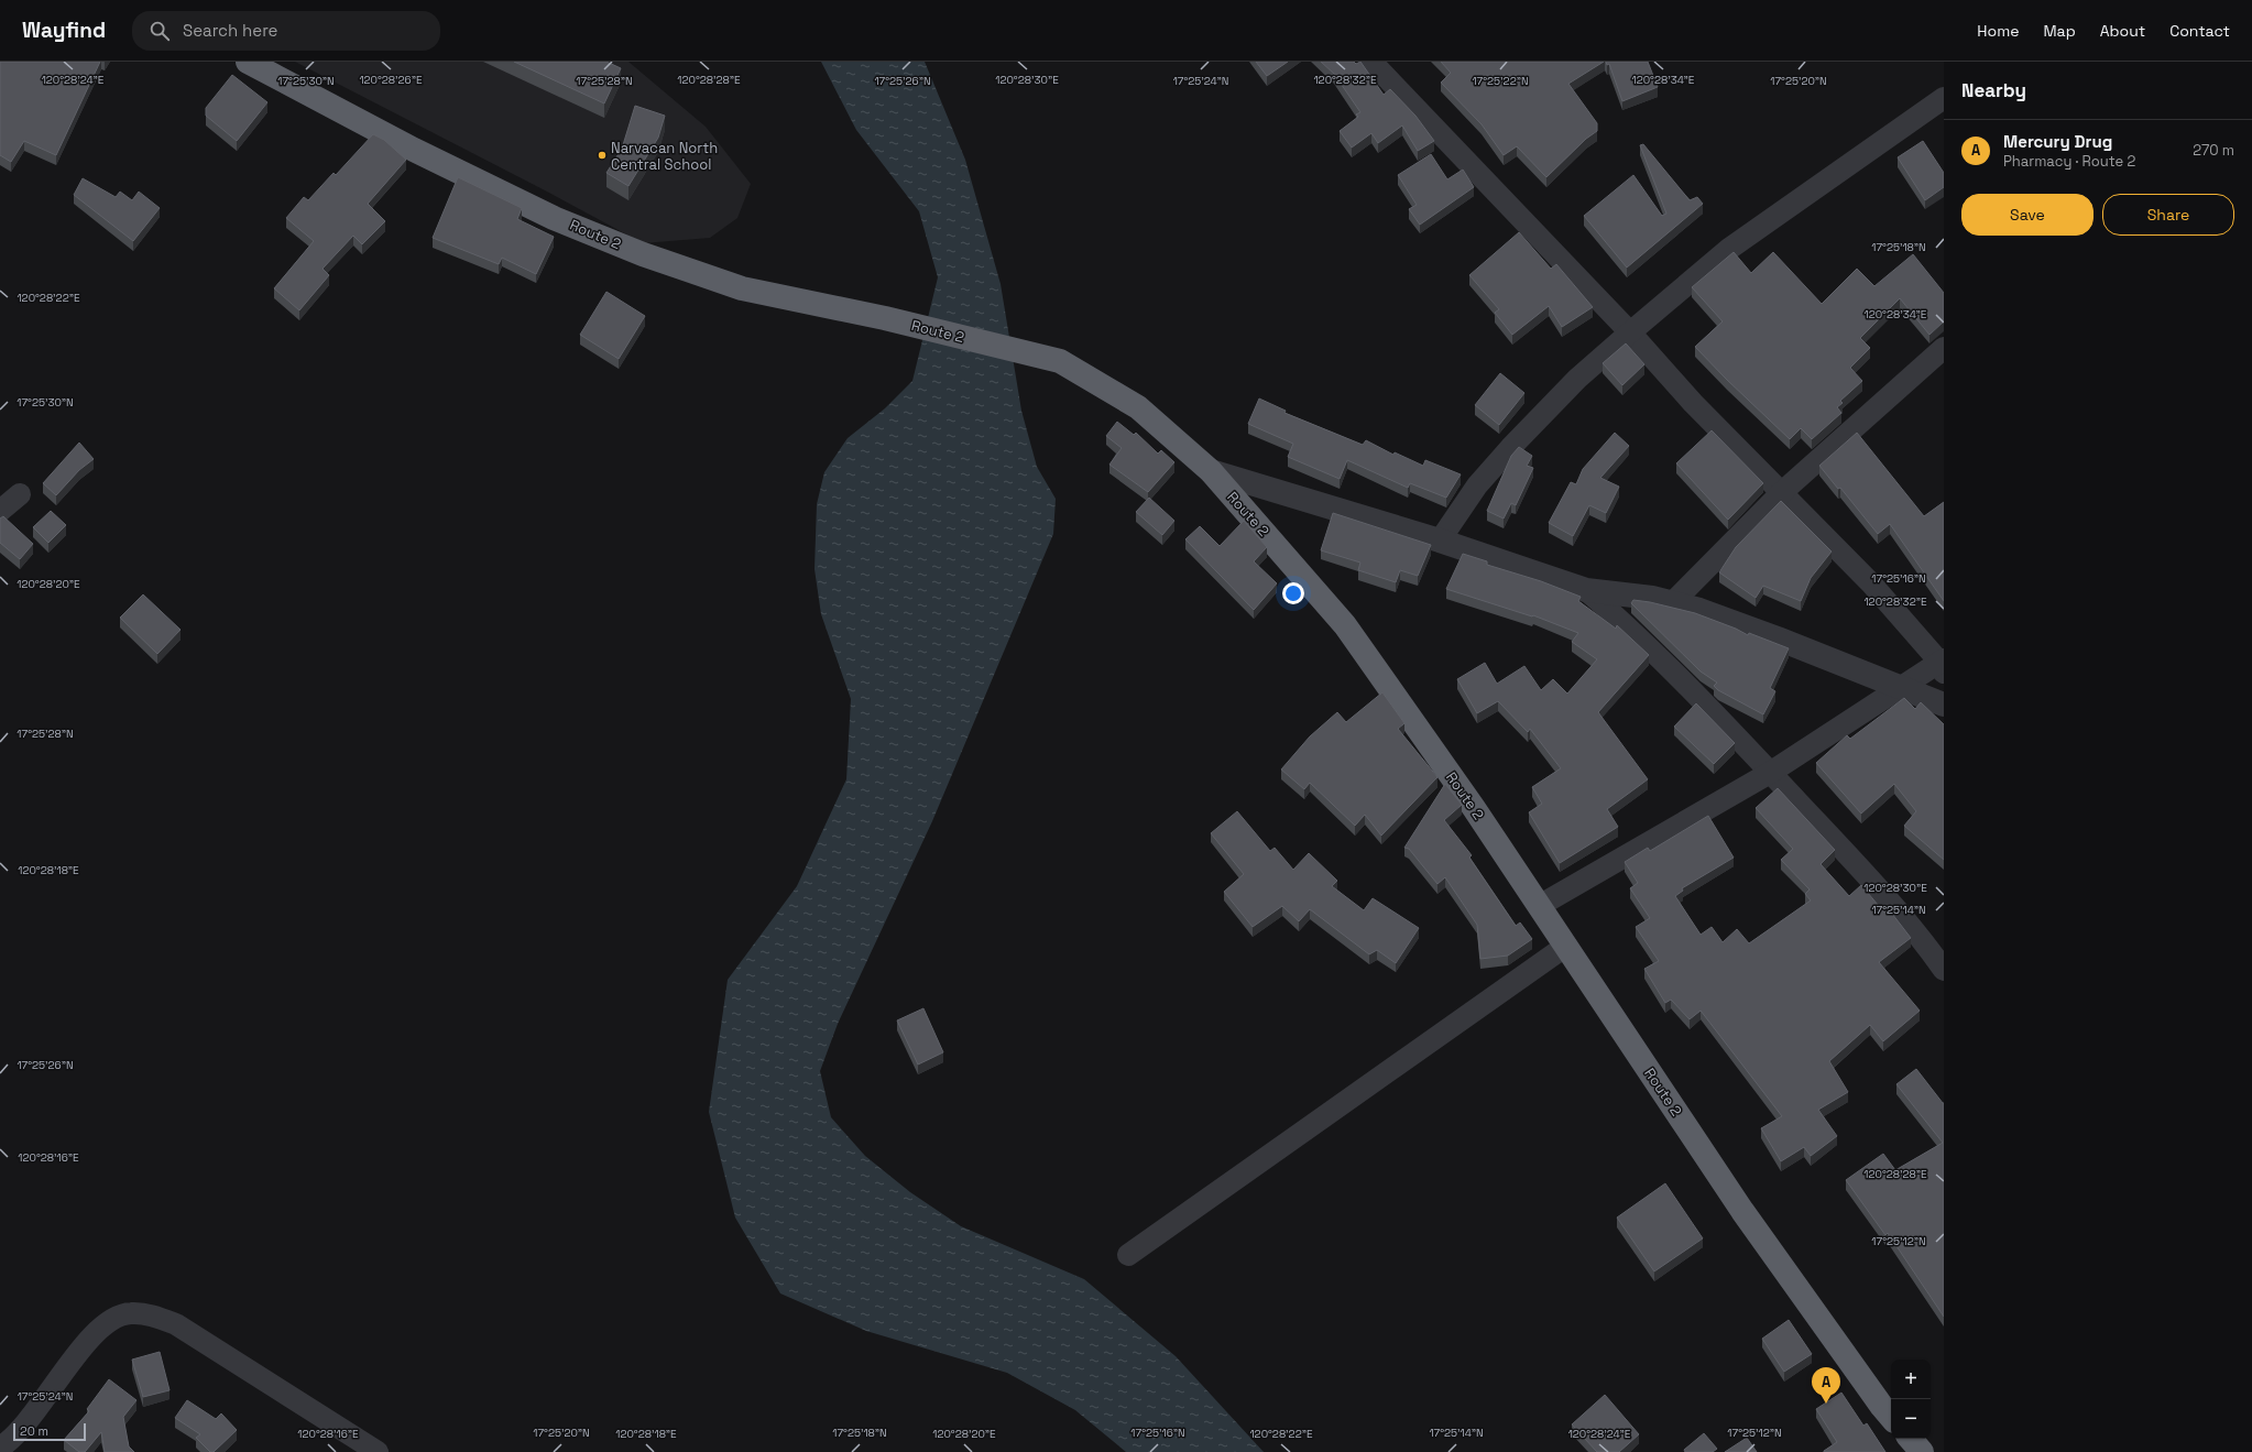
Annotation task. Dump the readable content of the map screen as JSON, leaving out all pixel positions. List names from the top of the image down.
{
  "streets": {
    "highway": ["Route 2"]
  },
  "places": ["Narvacan North Central School"],
  "scale_bar": "20 m",
  "page": {
    "header": "Wayfind",
    "search": "Search here",
    "nav": [
      "Home",
      "Map",
      "About",
      "Contact"
    ],
    "heading": "Nearby",
    "list": [
      {
        "mark": "A",
        "name": "Mercury Drug",
        "note": "Pharmacy · Route 2",
        "value": "270 m"
      }
    ],
    "buttons": ["Save", "Share"],
    "map_buttons": ["+", "−"],
    "pins": "A",
    "scale": "20 m"
  },
  "coordinates": [
    "120°28'24\"E",
    "120°28'26\"E",
    "120°28'28\"E",
    "120°28'30\"E",
    "120°28'32\"E",
    "120°28'34\"E",
    "17°25'26\"N",
    "17°25'30\"N",
    "17°25'28\"N",
    "17°25'24\"N",
    "17°25'22\"N",
    "17°25'20\"N",
    "17°25'18\"N",
    "120°28'22\"E",
    "17°25'16\"N",
    "120°28'20\"E",
    "120°28'18\"E",
    "17°25'14\"N",
    "120°28'16\"E",
    "17°25'12\"N"
  ]
}
